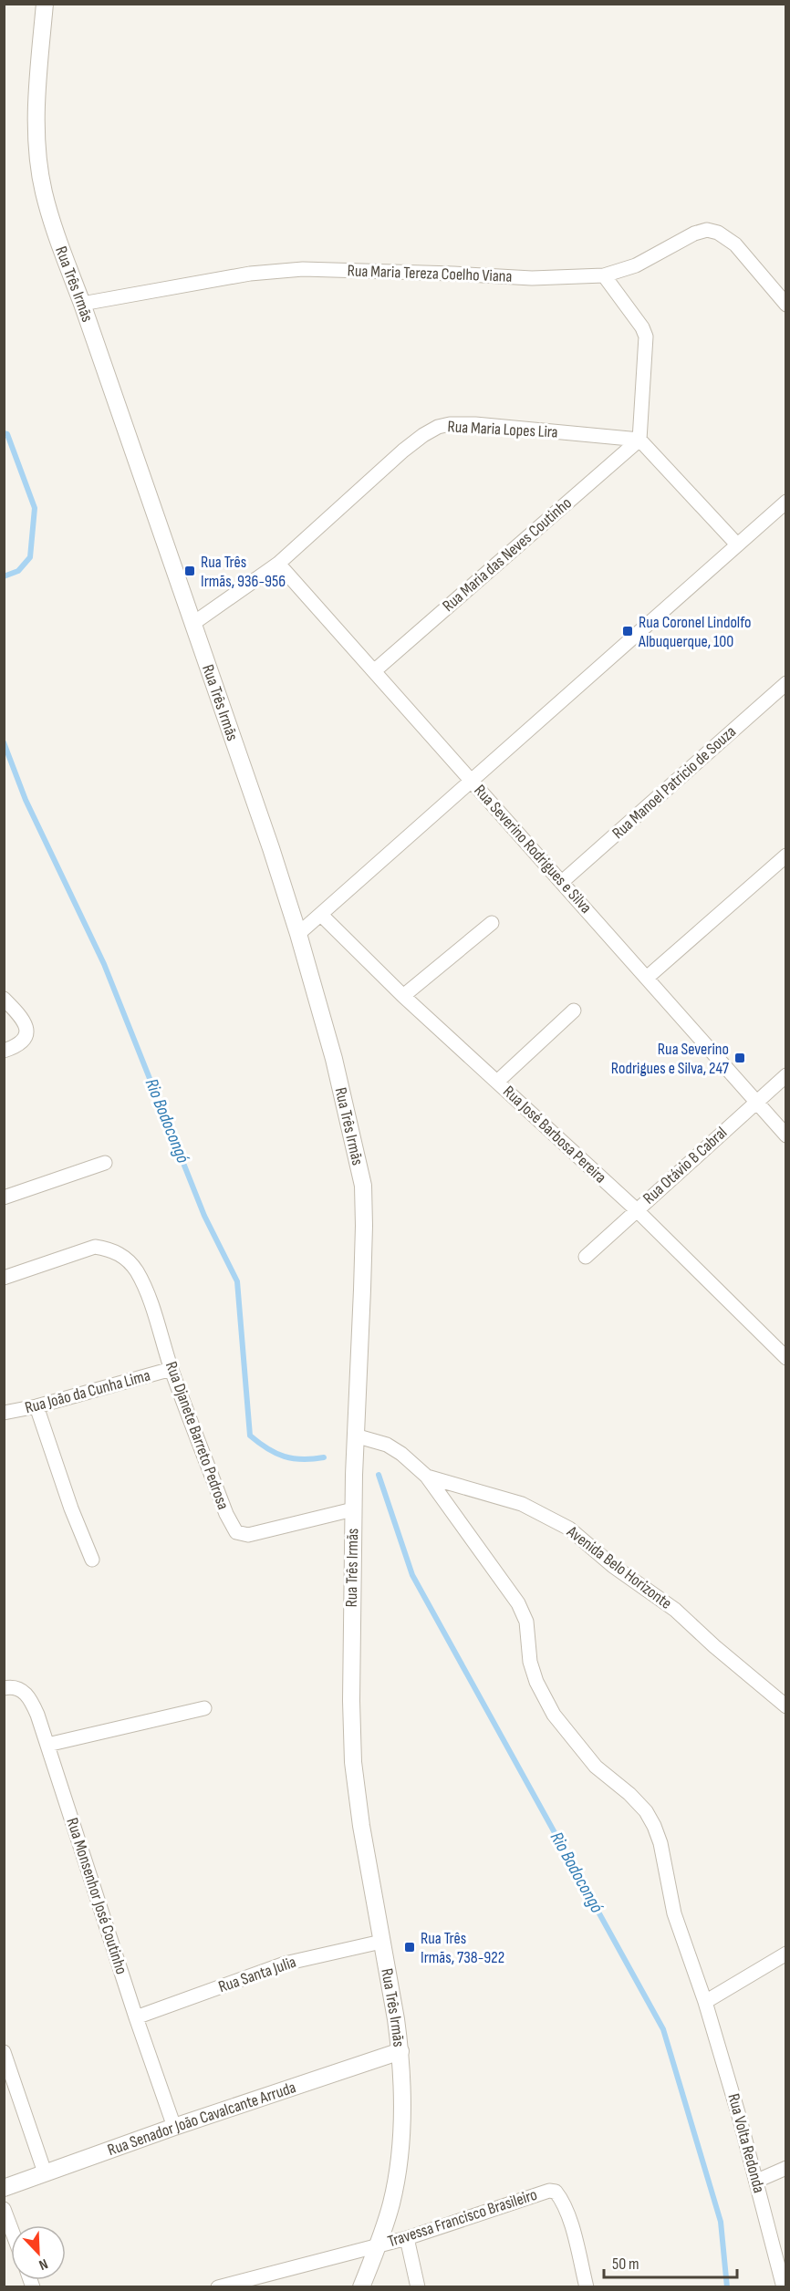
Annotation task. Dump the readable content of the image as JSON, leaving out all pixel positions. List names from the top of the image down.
{
  "streets": {
    "street": [
      "Rua Maria Tereza Coelho Viana",
      "Rua Três Irmãs",
      "Rua Maria Lopes Lira",
      "Rua Maria das Neves Coutinho",
      "Rua Manoel Patricio de Souza",
      "Rua Severino Rodrigues e Silva",
      "Rua José Barbosa Pereira",
      "Rua Otávio B Cabral",
      "Rua João da Cunha Lima",
      "Rua Djanete Barreto Pedrosa",
      "Avenida Belo Horizonte",
      "Rua Monsenhor José Coutinho",
      "Rua Santa Julia",
      "Rua Senador João Cavalcante Arruda",
      "Rua Volta Redonda",
      "Travessa Francisco Brasileiro"
    ]
  },
  "crossings": [
    ["Rua Maria Tereza Coelho Viana", "Rua Três Irmãs"],
    ["Rua Três Irmãs", "Rua Maria Lopes Lira"],
    ["Rua Três Irmãs", "Rua Djanete Barreto Pedrosa"],
    ["Rua Três Irmãs", "Rua Santa Julia"],
    ["Rua Três Irmãs", "Rua Senador João Cavalcante Arruda"],
    ["Rua Três Irmãs", "Travessa Francisco Brasileiro"],
    ["Rua Maria Lopes Lira", "Rua Maria das Neves Coutinho"],
    ["Rua Maria Lopes Lira", "Rua Severino Rodrigues e Silva"],
    ["Rua Maria das Neves Coutinho", "Rua Severino Rodrigues e Silva"],
    ["Rua Manoel Patricio de Souza", "Rua Severino Rodrigues e Silva"],
    ["Rua Severino Rodrigues e Silva", "Rua Otávio B Cabral"],
    ["Rua José Barbosa Pereira", "Rua Otávio B Cabral"],
    ["Rua João da Cunha Lima", "Rua Djanete Barreto Pedrosa"],
    ["Avenida Belo Horizonte", "Rua Volta Redonda"],
    ["Rua Monsenhor José Coutinho", "Rua Santa Julia"],
    ["Rua Monsenhor José Coutinho", "Rua Senador João Cavalcante Arruda"]
  ],
  "water": ["Rio Bodocongó"],
  "places": {
    "transit": [
      "Rua Três Irmãs, 936-956",
      "Rua Coronel Lindolfo Albuquerque, 100",
      "Rua Severino Rodrigues e Silva, 247",
      "Rua Três Irmãs, 738-922"
    ]
  },
  "scale_bar": "50 m",
  "north": "bottom right"
}
